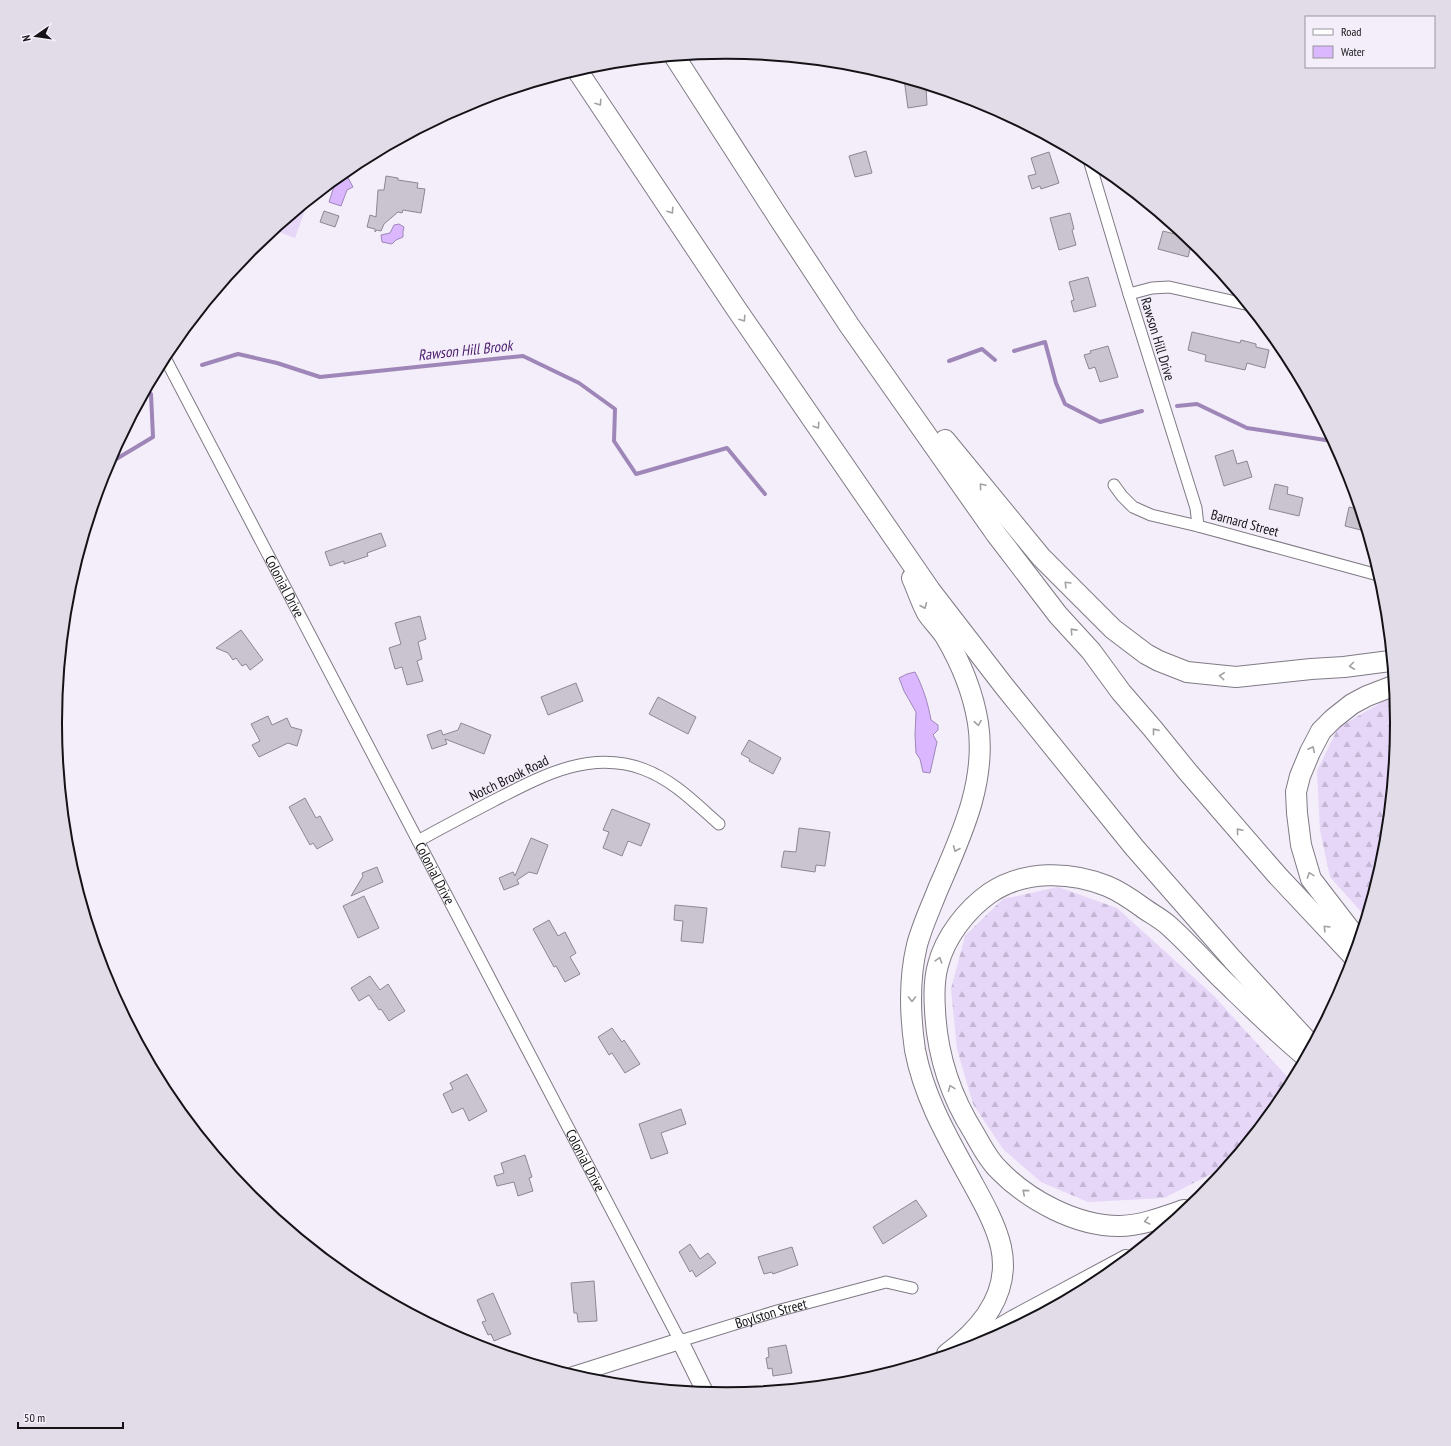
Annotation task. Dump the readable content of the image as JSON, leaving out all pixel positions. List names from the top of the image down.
{
  "streets": {
    "main road": ["Colonial Drive", "Boylston Street"],
    "street": ["Rawson Hill Drive", "Barnard Street", "Notch Brook Road"]
  },
  "crossings": [
    ["Rawson Hill Drive", "Barnard Street"],
    ["Colonial Drive", "Notch Brook Road"],
    ["Colonial Drive", "Boylston Street"]
  ],
  "water": ["Rawson Hill Brook"],
  "legend": ["Road", "Water"],
  "scale_bar": "50 m",
  "north": "left"
}
